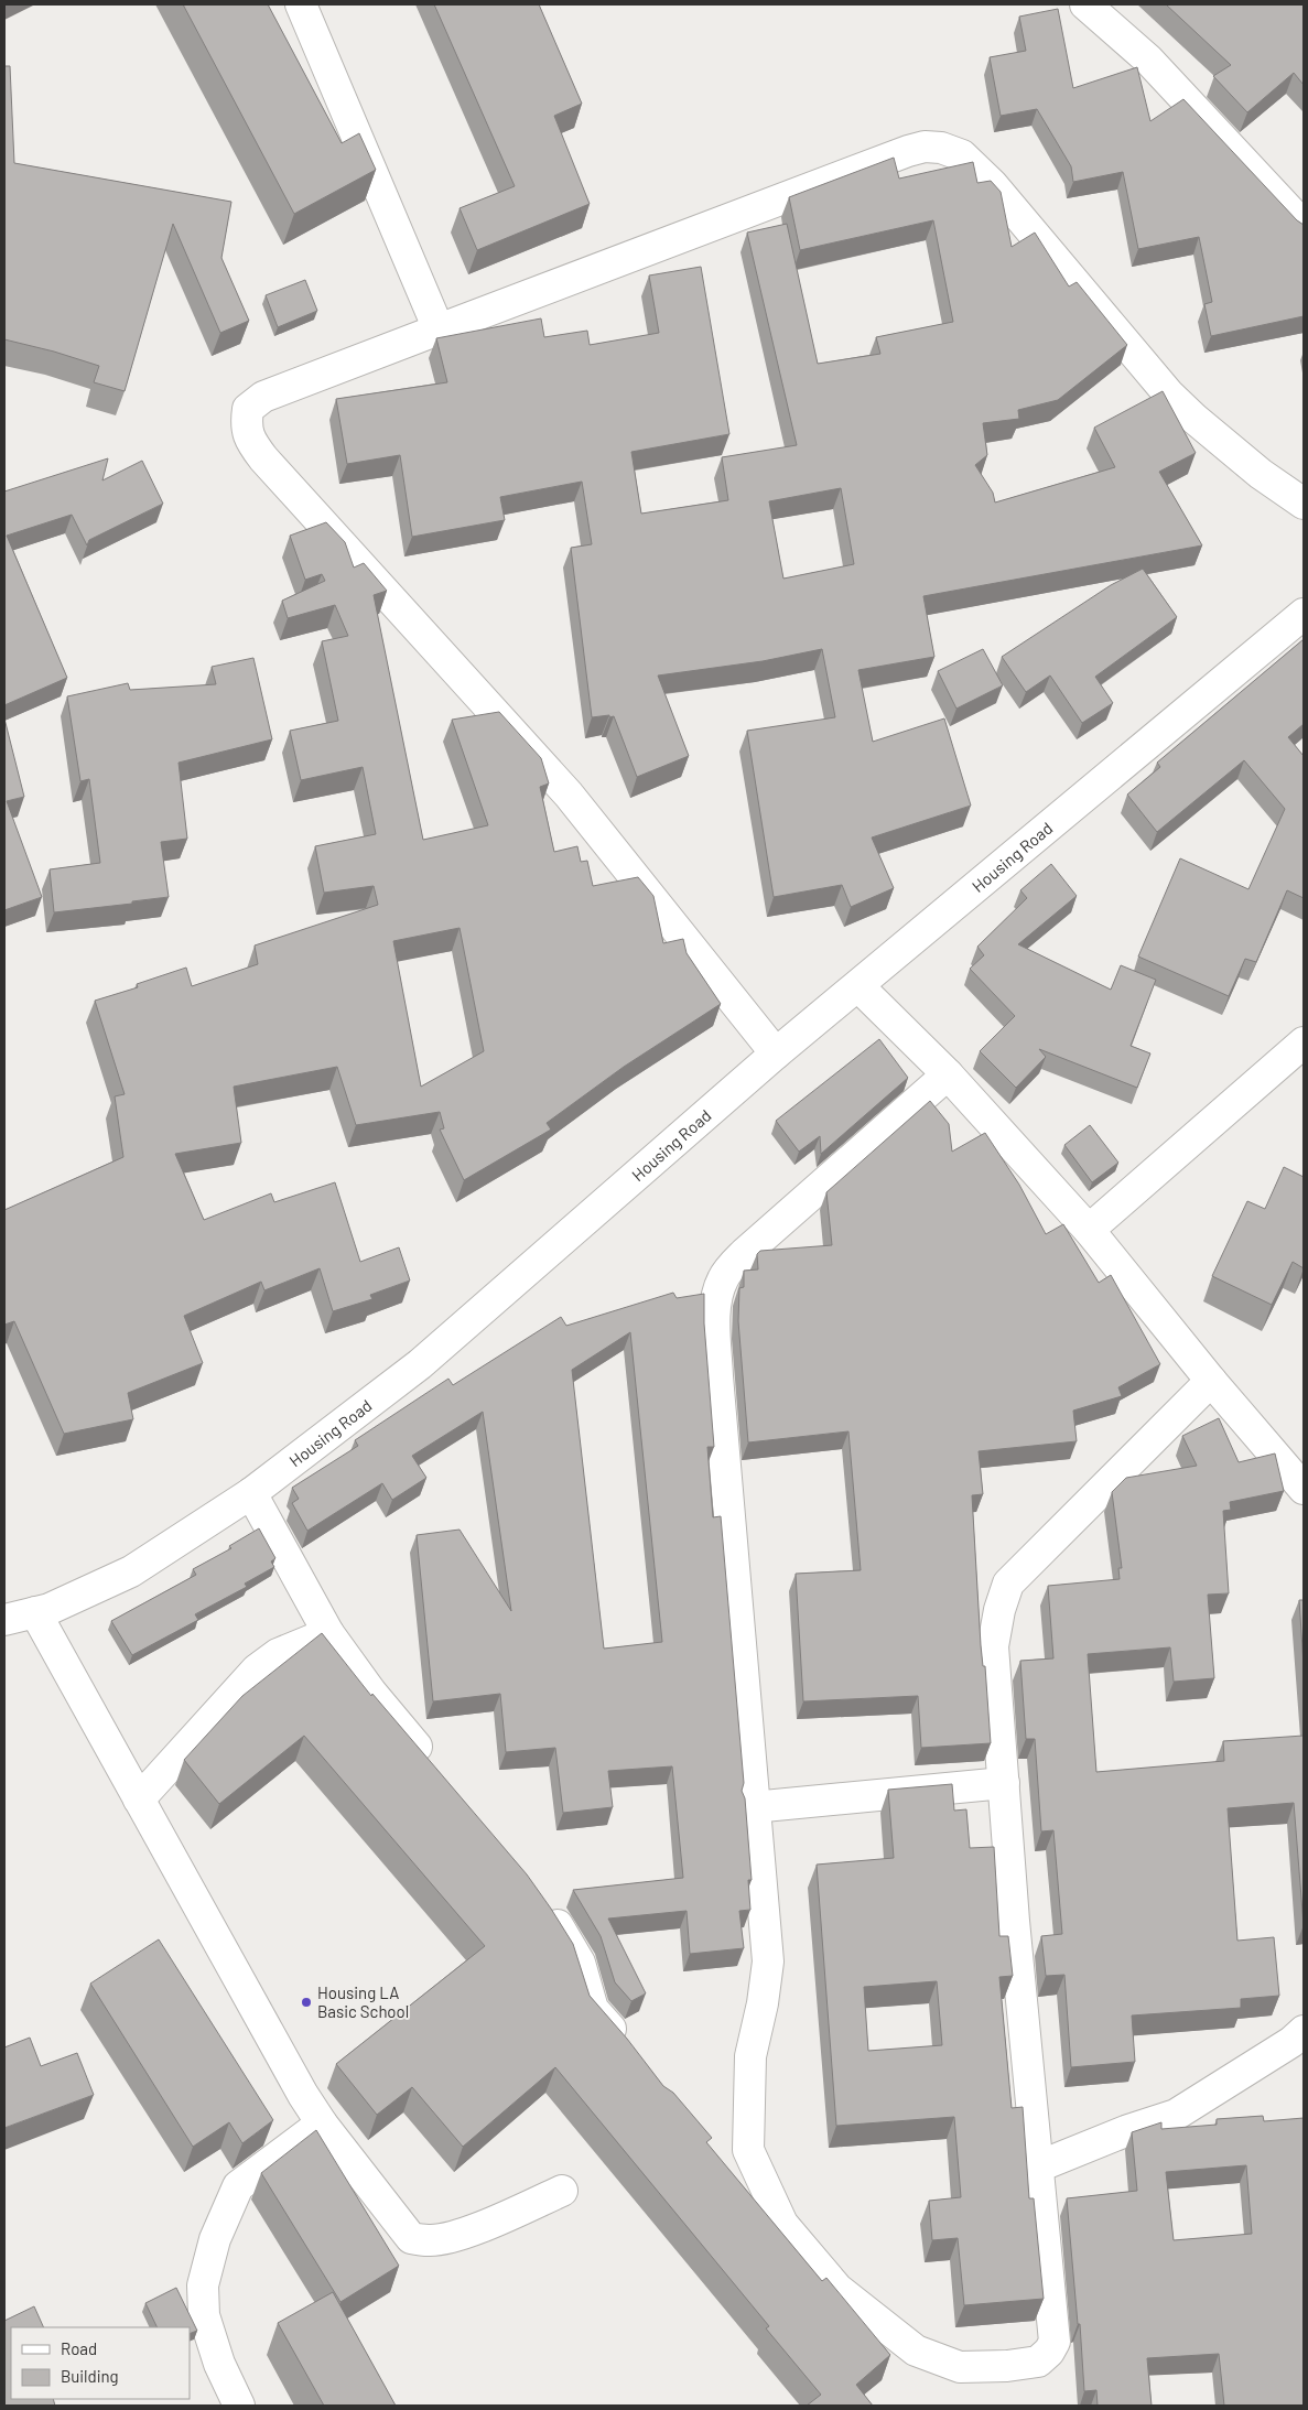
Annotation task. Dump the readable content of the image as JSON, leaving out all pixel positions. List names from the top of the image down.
{
  "streets": {
    "street": ["Housing Road"]
  },
  "places": ["Housing LA Basic School"],
  "legend": ["Road", "Building"]
}
